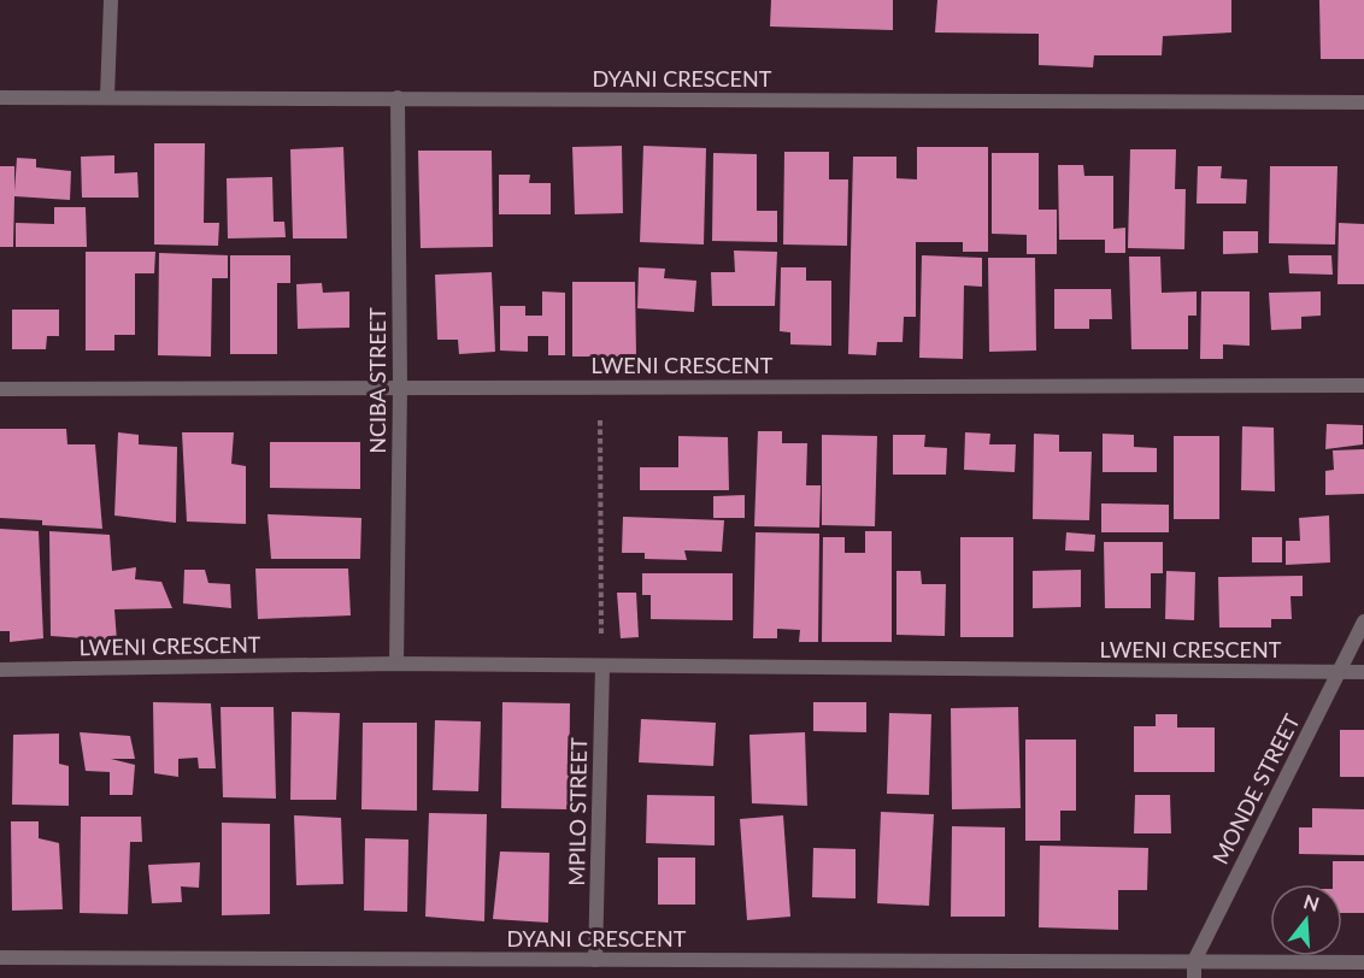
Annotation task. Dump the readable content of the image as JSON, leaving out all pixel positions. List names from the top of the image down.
{
  "streets": {
    "street": [
      "DYANI CRESCENT",
      "LWENI CRESCENT",
      "NCIBA STREET",
      "MONDE STREET",
      "MPILO STREET"
    ]
  },
  "crossings": [
    ["DYANI CRESCENT", "NCIBA STREET"],
    ["DYANI CRESCENT", "MONDE STREET"],
    ["DYANI CRESCENT", "MPILO STREET"],
    ["LWENI CRESCENT", "NCIBA STREET"],
    ["LWENI CRESCENT", "MONDE STREET"],
    ["LWENI CRESCENT", "MPILO STREET"]
  ],
  "north": "top"
}
